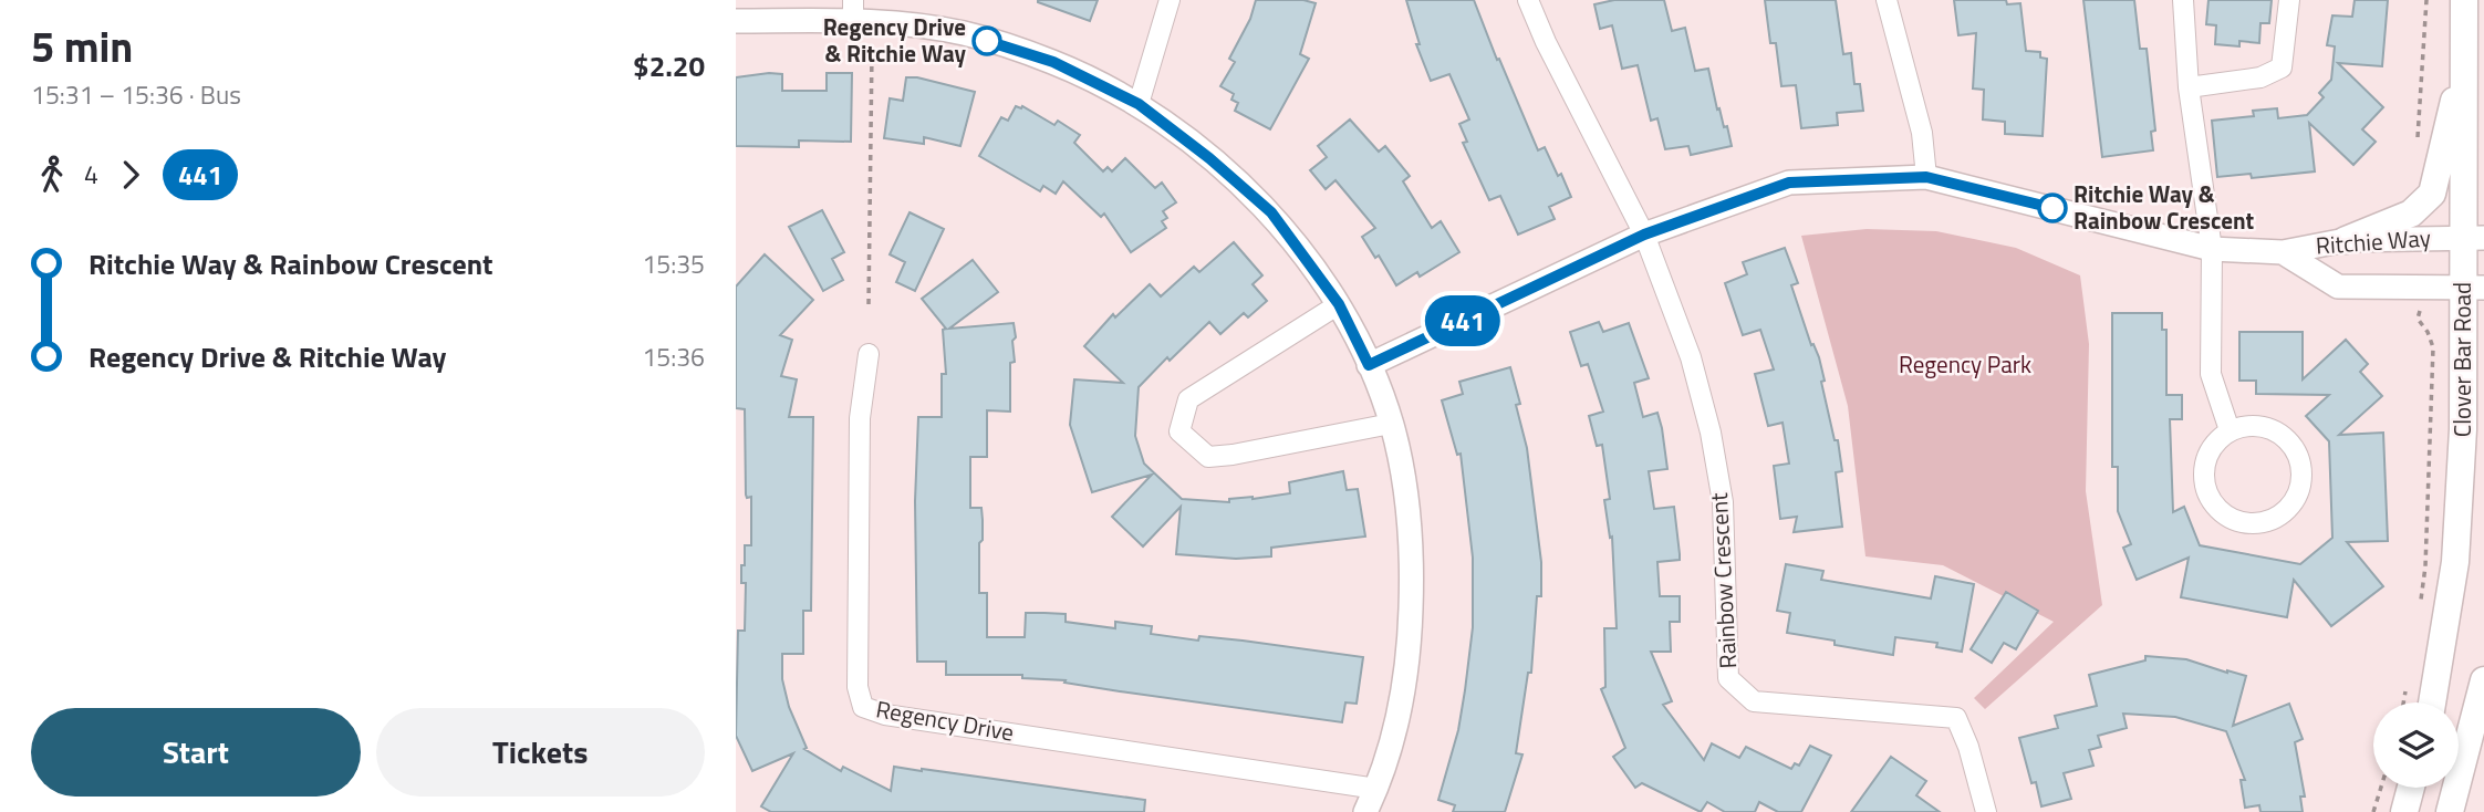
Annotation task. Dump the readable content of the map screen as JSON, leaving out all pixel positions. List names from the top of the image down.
{
  "streets": {
    "main road": ["Clover Bar Road"],
    "street": ["Ritchie Way", "Rainbow Crescent", "Regency Drive"]
  },
  "crossings": [
    ["Ritchie Way", "Clover Bar Road"],
    ["Ritchie Way", "Rainbow Crescent"]
  ],
  "parks": ["Regency Park"],
  "places": ["Regency Drive & Ritchie Way", "Ritchie Way & Rainbow Crescent"],
  "lines": ["bus line 441"],
  "page": {
    "heading": ["5 min", "15:31 – 15:36 · Bus", "$2.20"],
    "on_map": "441",
    "legs": ["4", "441"],
    "list": [
      {
        "name": "Ritchie Way & Rainbow Crescent",
        "value": "15:35"
      },
      {
        "name": "Regency Drive & Ritchie Way",
        "value": "15:36"
      }
    ],
    "buttons": ["Start", "Tickets"]
  }
}
